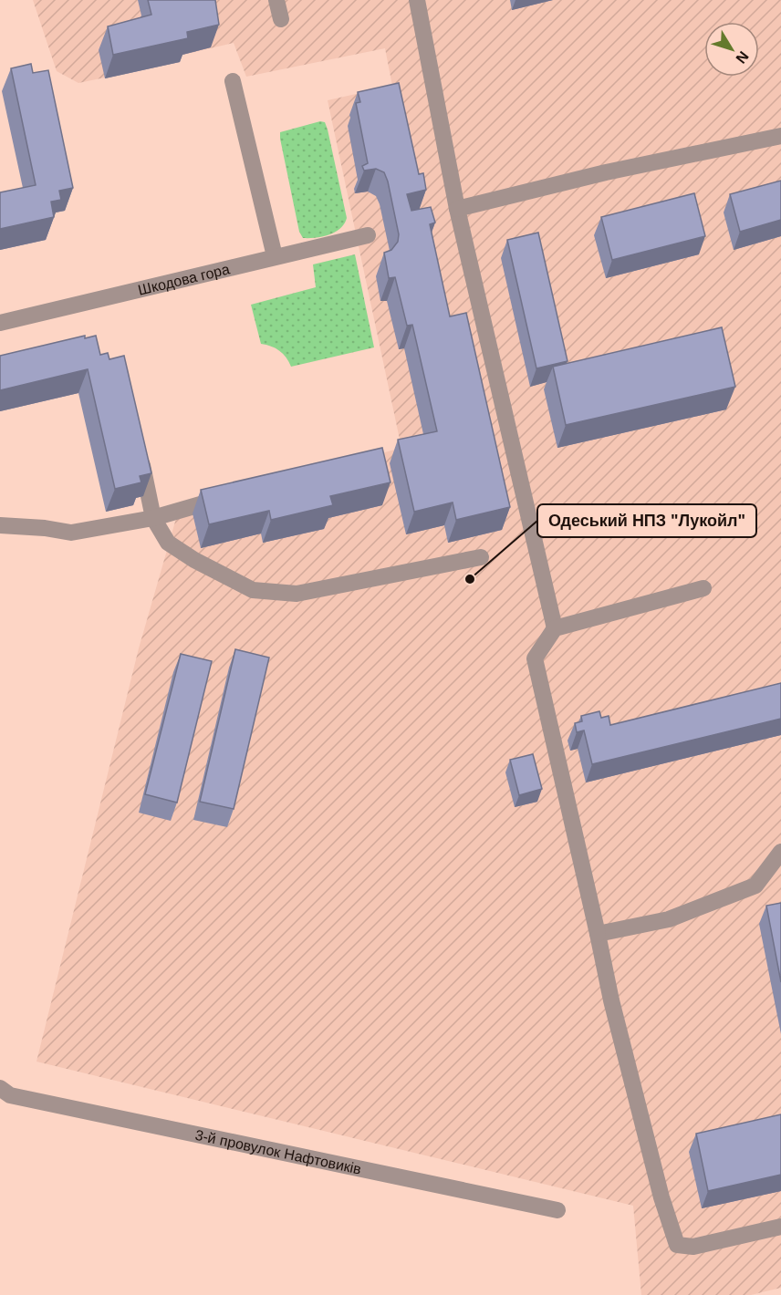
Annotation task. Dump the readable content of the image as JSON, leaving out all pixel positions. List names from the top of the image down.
{
  "streets": {
    "street": ["Шкодова гора", "3-й провулок Нафтовиків"]
  },
  "places": ["Одеський НПЗ \"Лукойл\""],
  "north": "bottom right"
}
